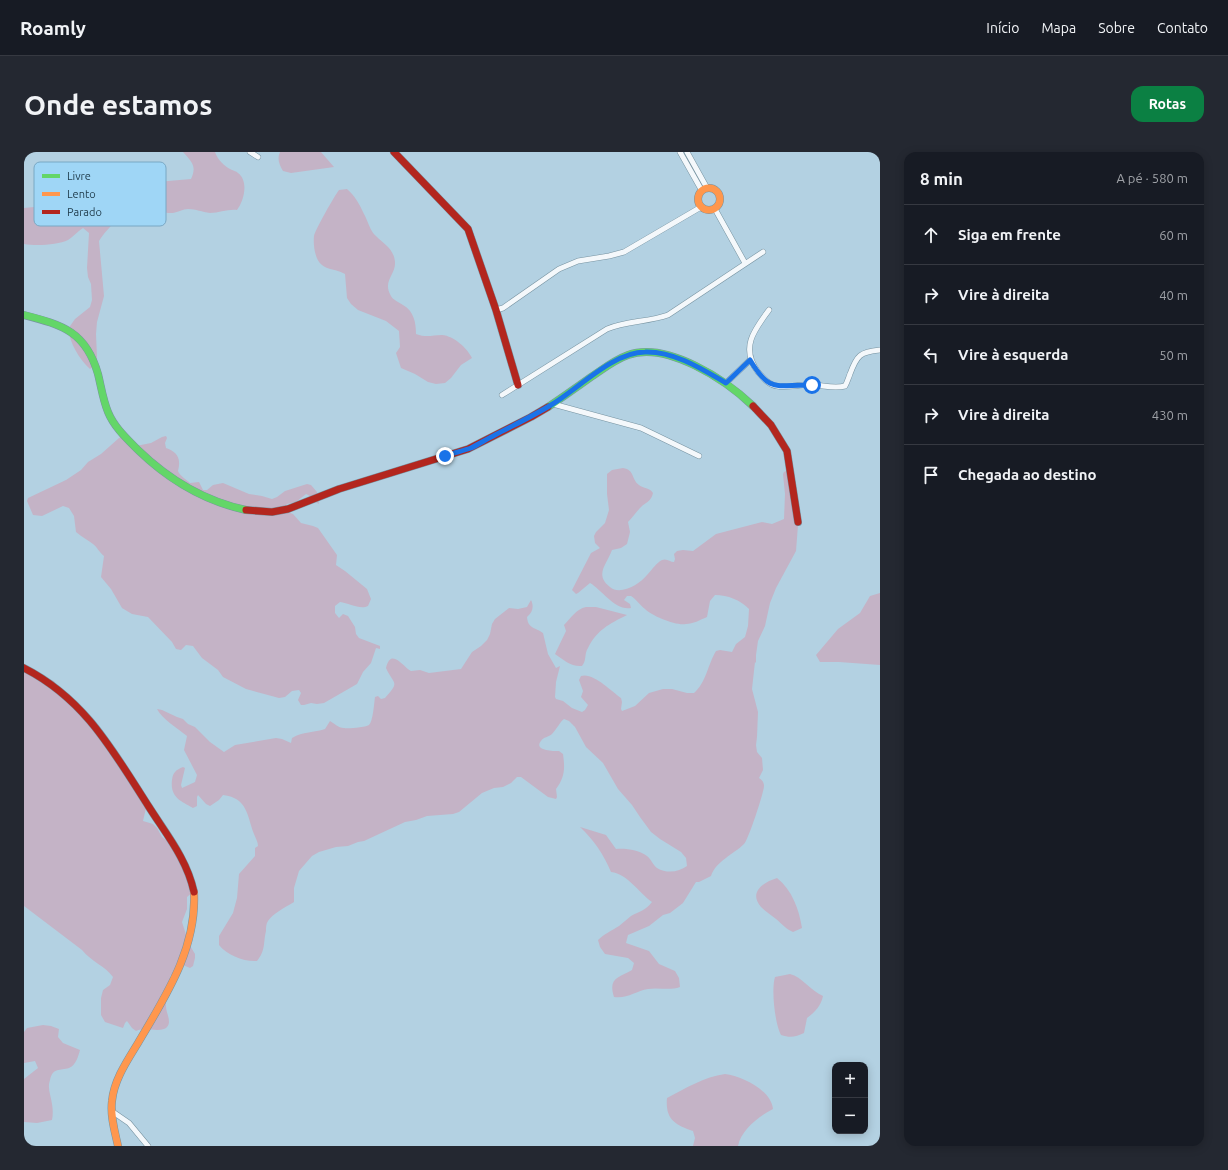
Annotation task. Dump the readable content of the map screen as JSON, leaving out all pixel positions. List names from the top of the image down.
{
  "legend": ["Livre", "Lento", "Parado"],
  "page": {
    "header": "Roamly",
    "nav": [
      "Início",
      "Mapa",
      "Sobre",
      "Contato"
    ],
    "buttons": "Rotas",
    "title": "Onde estamos",
    "heading": ["8 min", "A pé · 580 m"],
    "list": [
      ["Siga em frente", "60 m"],
      ["Vire à direita", "40 m"],
      ["Vire à esquerda", "50 m"],
      ["Vire à direita", "430 m"],
      "Chegada ao destino"
    ],
    "map_buttons": ["+", "−"]
  }
}
